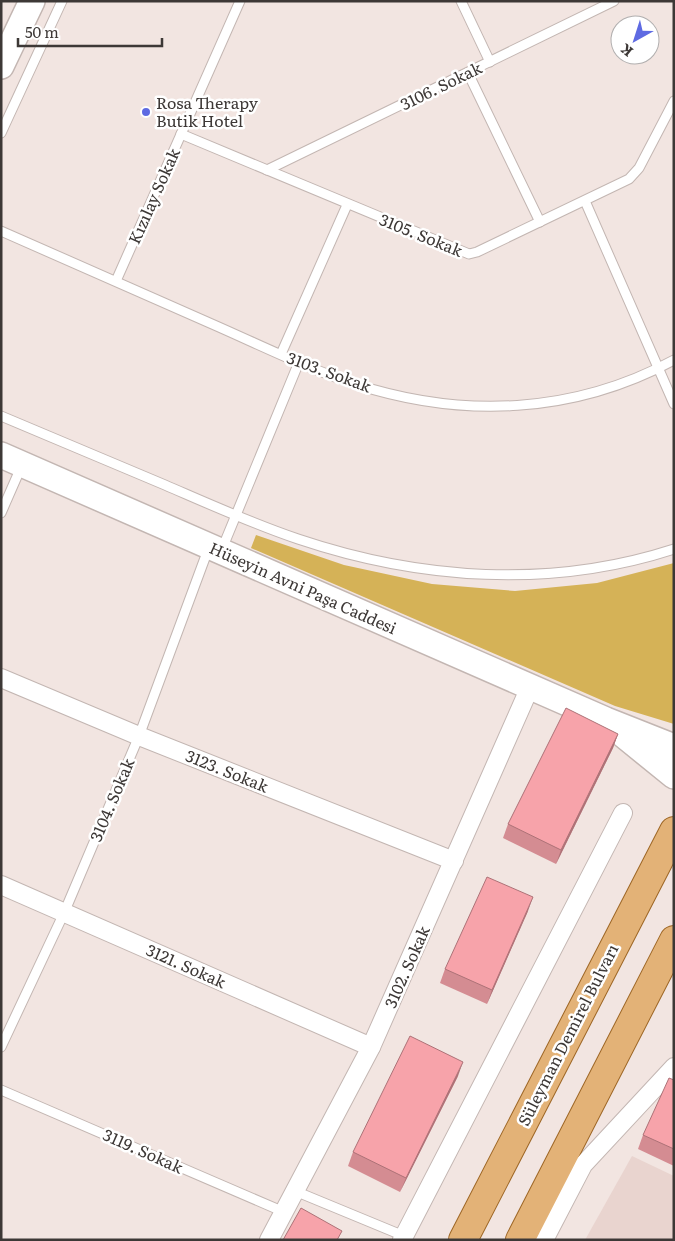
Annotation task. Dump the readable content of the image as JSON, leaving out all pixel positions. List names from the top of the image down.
{
  "streets": {
    "main road": ["Hüseyin Avni Paşa Caddesi", "Süleyman Demirel Bulvarı"],
    "street": ["3123. Sokak", "3121. Sokak", "3102. Sokak"],
    "lane": [
      "3106. Sokak",
      "Kızılay Sokak",
      "3105. Sokak",
      "3103. Sokak",
      "3104. Sokak",
      "3119. Sokak"
    ]
  },
  "crossings": [
    ["3106. Sokak", "3105. Sokak"],
    ["Kızılay Sokak", "3105. Sokak"],
    ["Kızılay Sokak", "3103. Sokak"],
    ["3103. Sokak", "3104. Sokak"],
    ["Hüseyin Avni Paşa Caddesi", "3104. Sokak"],
    ["Hüseyin Avni Paşa Caddesi", "3102. Sokak"],
    ["3123. Sokak", "3104. Sokak"],
    ["3123. Sokak", "3102. Sokak"],
    ["3104. Sokak", "3121. Sokak"],
    ["3121. Sokak", "3102. Sokak"],
    ["3102. Sokak", "3119. Sokak"]
  ],
  "places": ["Rosa Therapy Butik Hotel"],
  "scale_bar": "50 m",
  "north": "bottom left"
}
